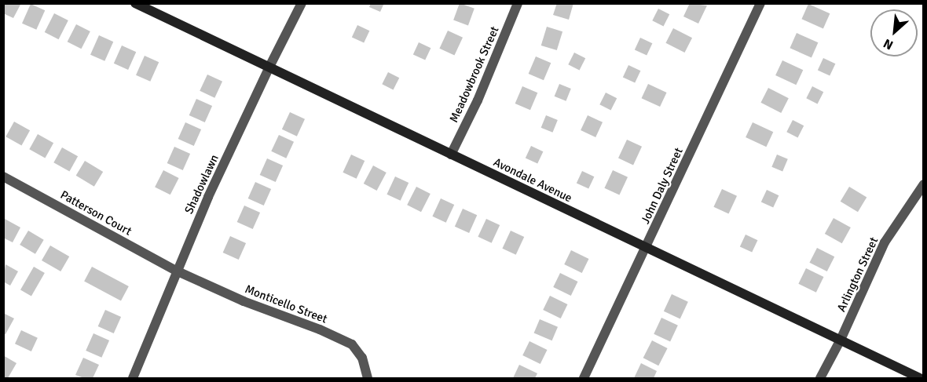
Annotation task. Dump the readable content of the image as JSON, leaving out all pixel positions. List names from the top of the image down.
{
  "streets": {
    "street": [
      "Meadowbrook Street",
      "Avondale Avenue",
      "Shadowlawn",
      "John Daly Street",
      "Patterson Court",
      "Arlington Street",
      "Monticello Street"
    ]
  },
  "crossings": [
    ["Meadowbrook Street", "Avondale Avenue"],
    ["Avondale Avenue", "Shadowlawn"],
    ["Avondale Avenue", "John Daly Street"],
    ["Avondale Avenue", "Arlington Street"],
    ["Shadowlawn", "Patterson Court"],
    ["Shadowlawn", "Monticello Street"],
    ["Patterson Court", "Monticello Street"]
  ],
  "north": "bottom left"
}
